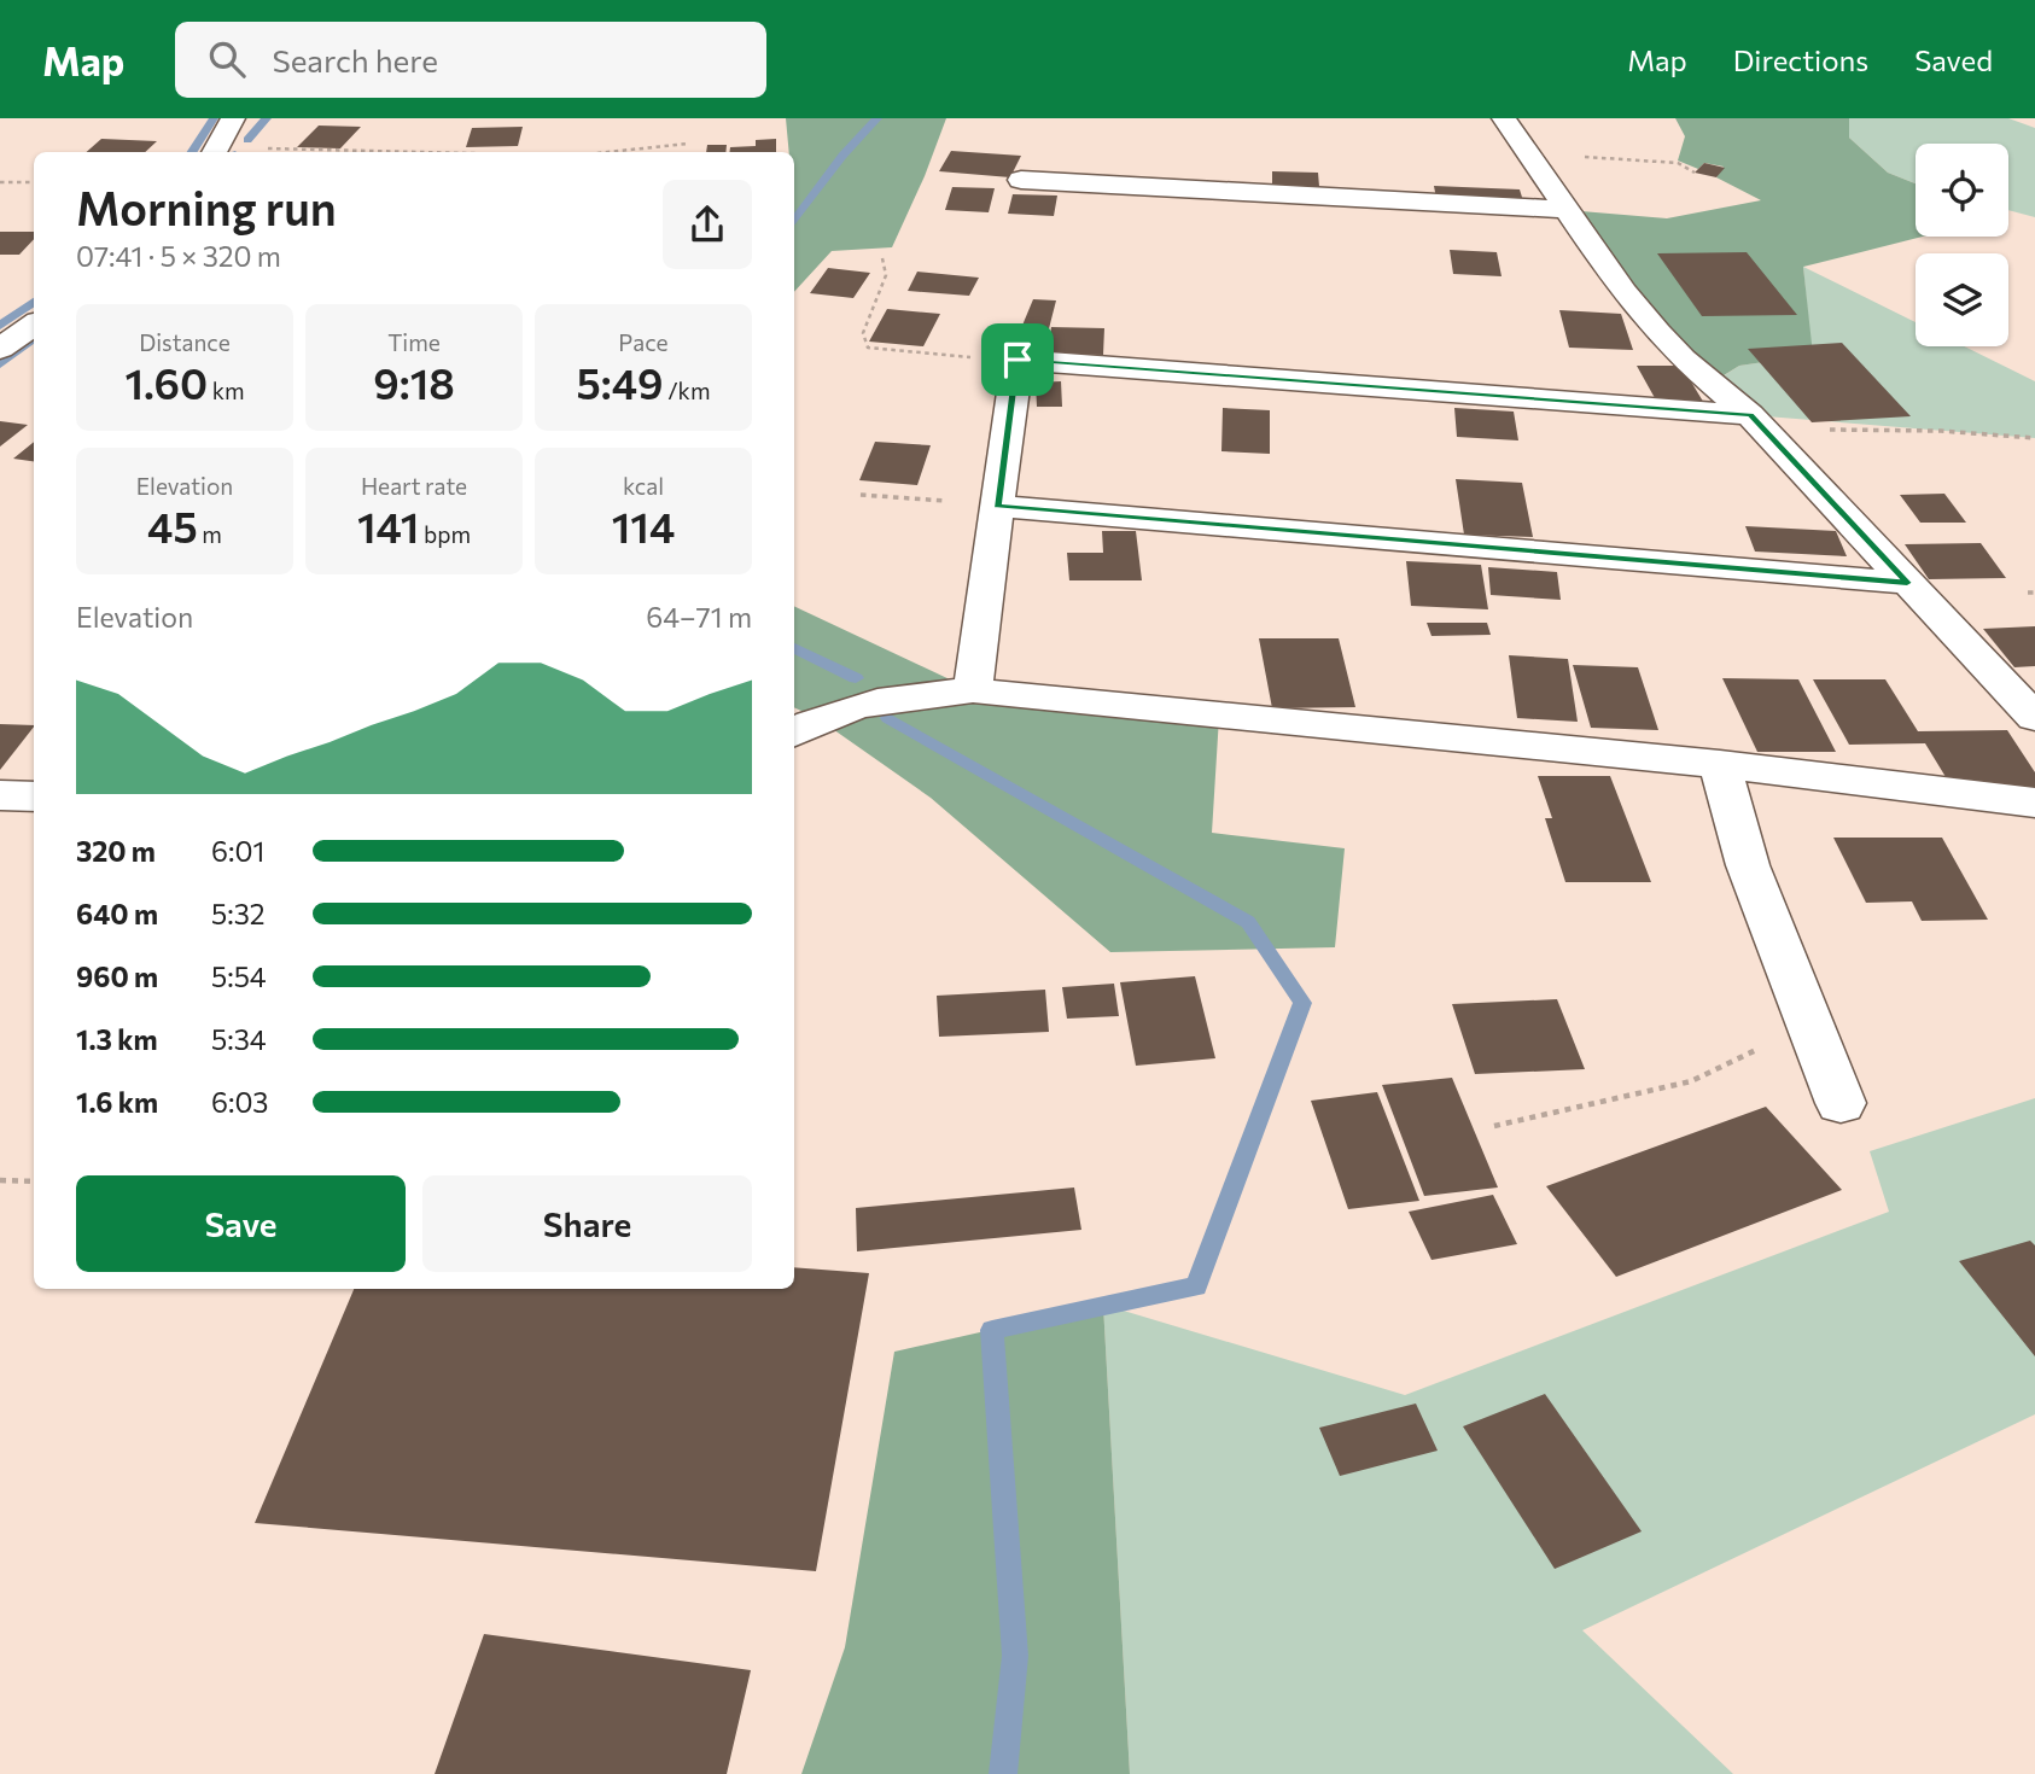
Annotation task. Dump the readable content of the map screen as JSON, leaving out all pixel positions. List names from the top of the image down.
{
  "page": {
    "header": "Map",
    "search": "Search here",
    "nav": ["Map", "Directions", "Saved"],
    "heading": ["Morning run", "07:41 · 5 × 320 m"],
    "stats": [
      ["Distance", "1.60 km"],
      ["Time", "9:18"],
      ["Pace", "5:49 /km"],
      ["Elevation", "45 m"],
      ["Heart rate", "141 bpm"],
      ["kcal", "114"]
    ],
    "chart": ["Elevation", "64–71 m"],
    "list": [
      {
        "name": "320 m",
        "note": "6:01"
      },
      {
        "name": "640 m",
        "note": "5:32"
      },
      {
        "name": "960 m",
        "note": "5:54"
      },
      {
        "name": "1.3 km",
        "note": "5:34"
      },
      {
        "name": "1.6 km",
        "note": "6:03"
      }
    ],
    "buttons": ["Save", "Share"]
  }
}
